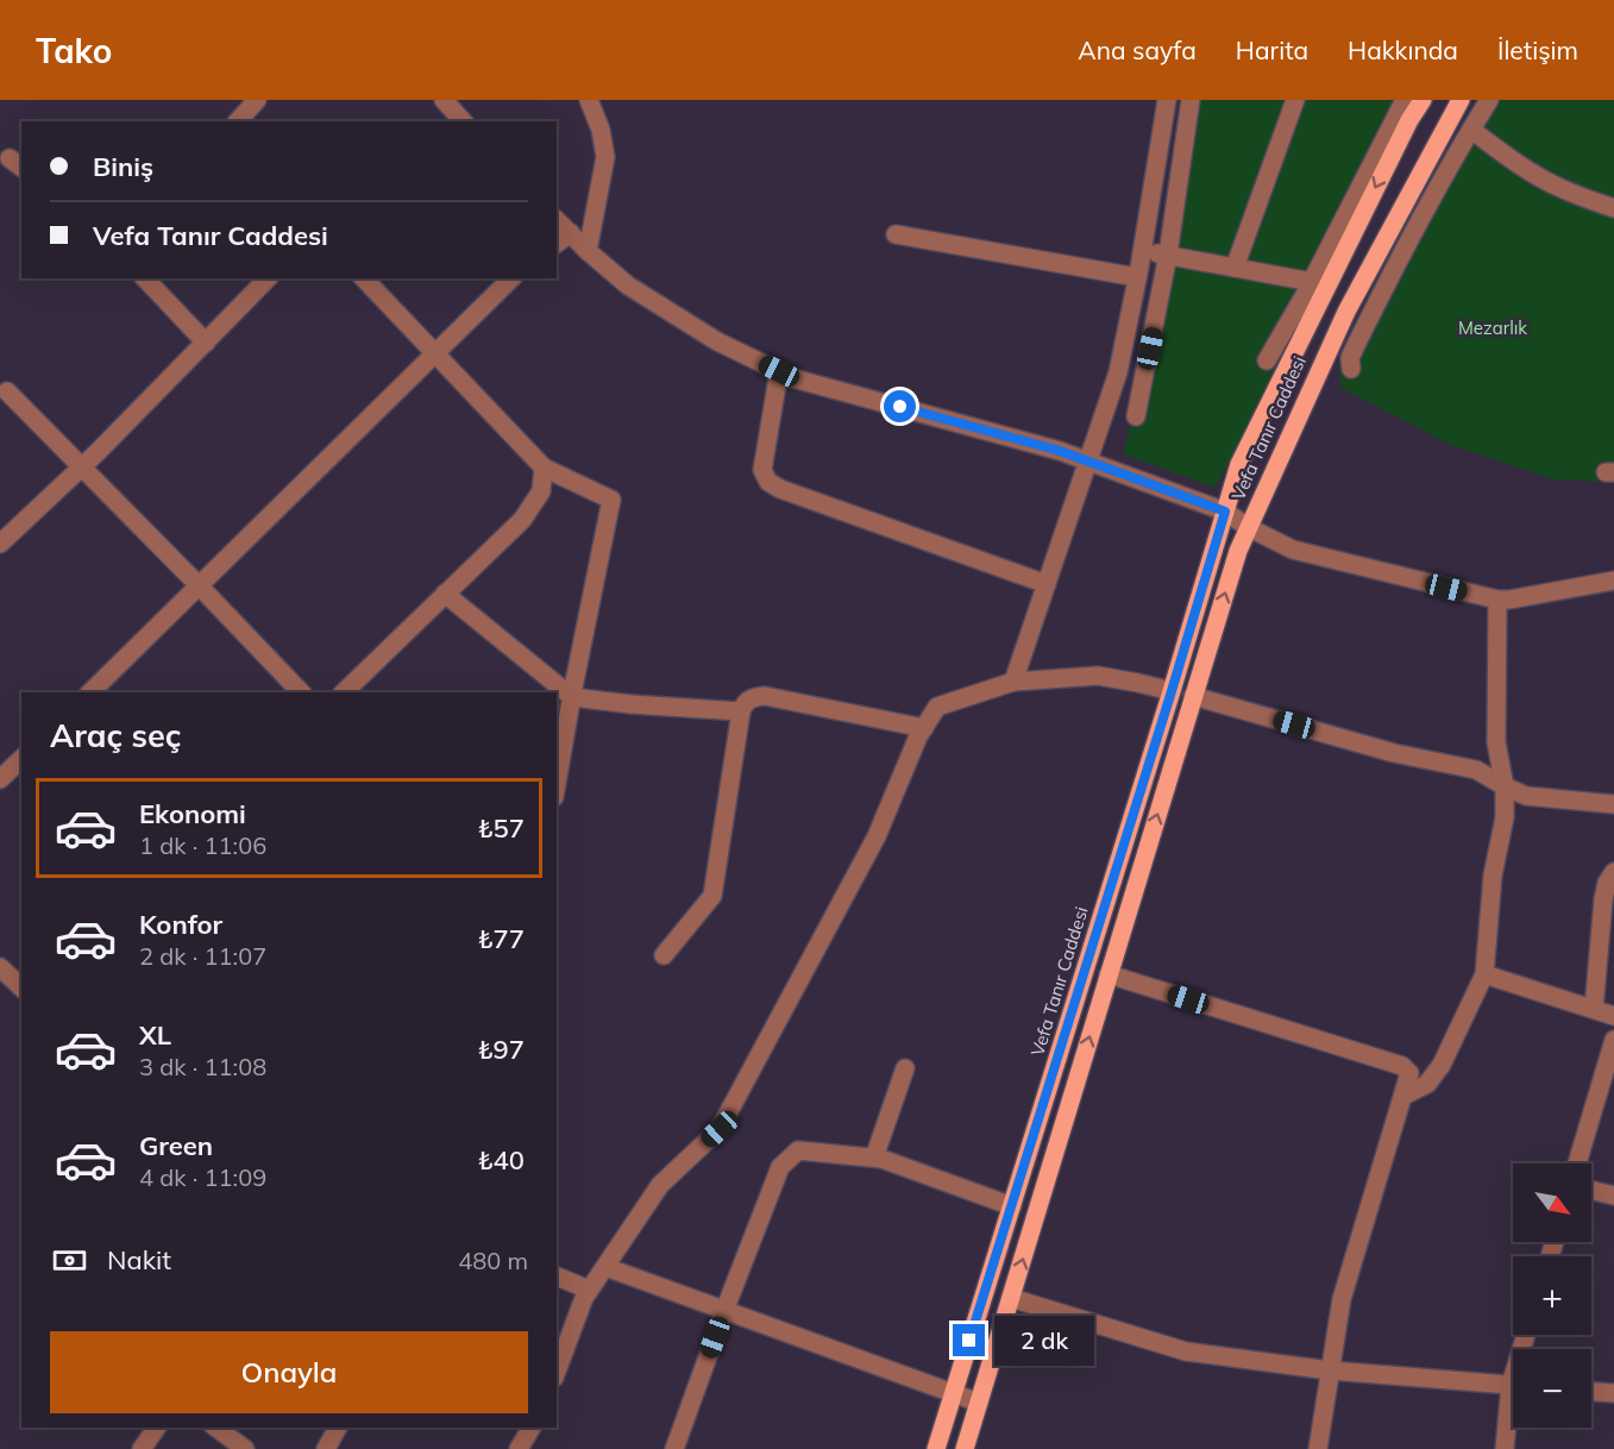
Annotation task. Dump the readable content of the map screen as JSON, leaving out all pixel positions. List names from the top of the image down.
{
  "streets": {
    "main road": ["Vefa Tanır Caddesi"]
  },
  "parks": ["Mezarlık"],
  "north": "bottom right",
  "page": {
    "header": "Tako",
    "nav": [
      "Ana sayfa",
      "Harita",
      "Hakkında",
      "İletişim"
    ],
    "banner": ["Biniş", "Vefa Tanır Caddesi"],
    "heading": "Araç seç",
    "list": [
      {
        "name": "Ekonomi",
        "note": "1 dk · 11:06",
        "value": "₺57"
      },
      {
        "name": "Konfor",
        "note": "2 dk · 11:07",
        "value": "₺77"
      },
      {
        "name": "XL",
        "note": "3 dk · 11:08",
        "value": "₺97"
      },
      {
        "name": "Green",
        "note": "4 dk · 11:09",
        "value": "₺40"
      }
    ],
    "map_buttons": ["+", "−"],
    "pay": ["Nakit", "480 m"],
    "bubble": "2 dk",
    "buttons": "Onayla"
  }
}
